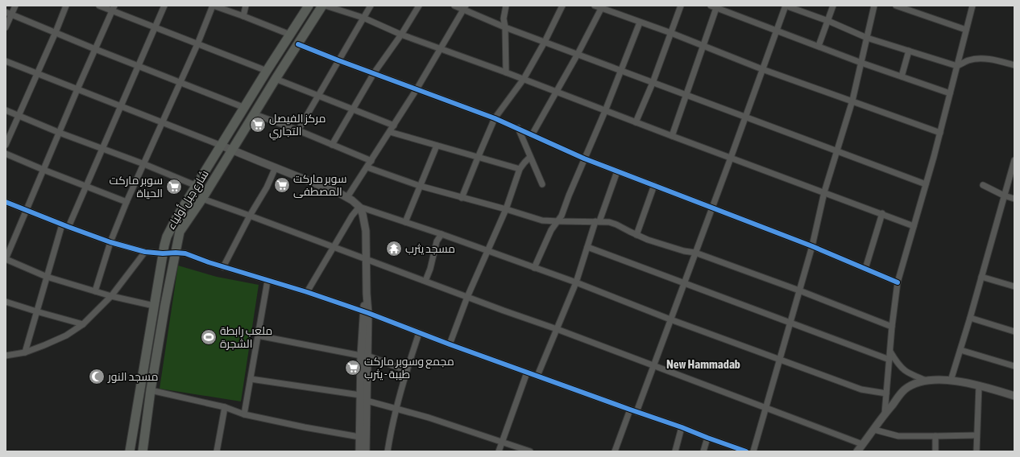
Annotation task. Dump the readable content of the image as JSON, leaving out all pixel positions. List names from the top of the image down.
{
  "streets": {
    "main road": ["شارع جبل أولياء"]
  },
  "districts": ["New Hammadab"],
  "places": {
    "supermarket": [
      "مركز الفيصل التجاري",
      "سوبر ماركت المصطفى",
      "سوبر ماركت الحياة",
      "مجمع وسوبر ماركت طيبة - يثرب"
    ],
    "temple": ["مسجد يثرب"],
    "sports": ["ملعب رابطة الشجرة"],
    "mosque": ["مسجد النور"]
  }
}
